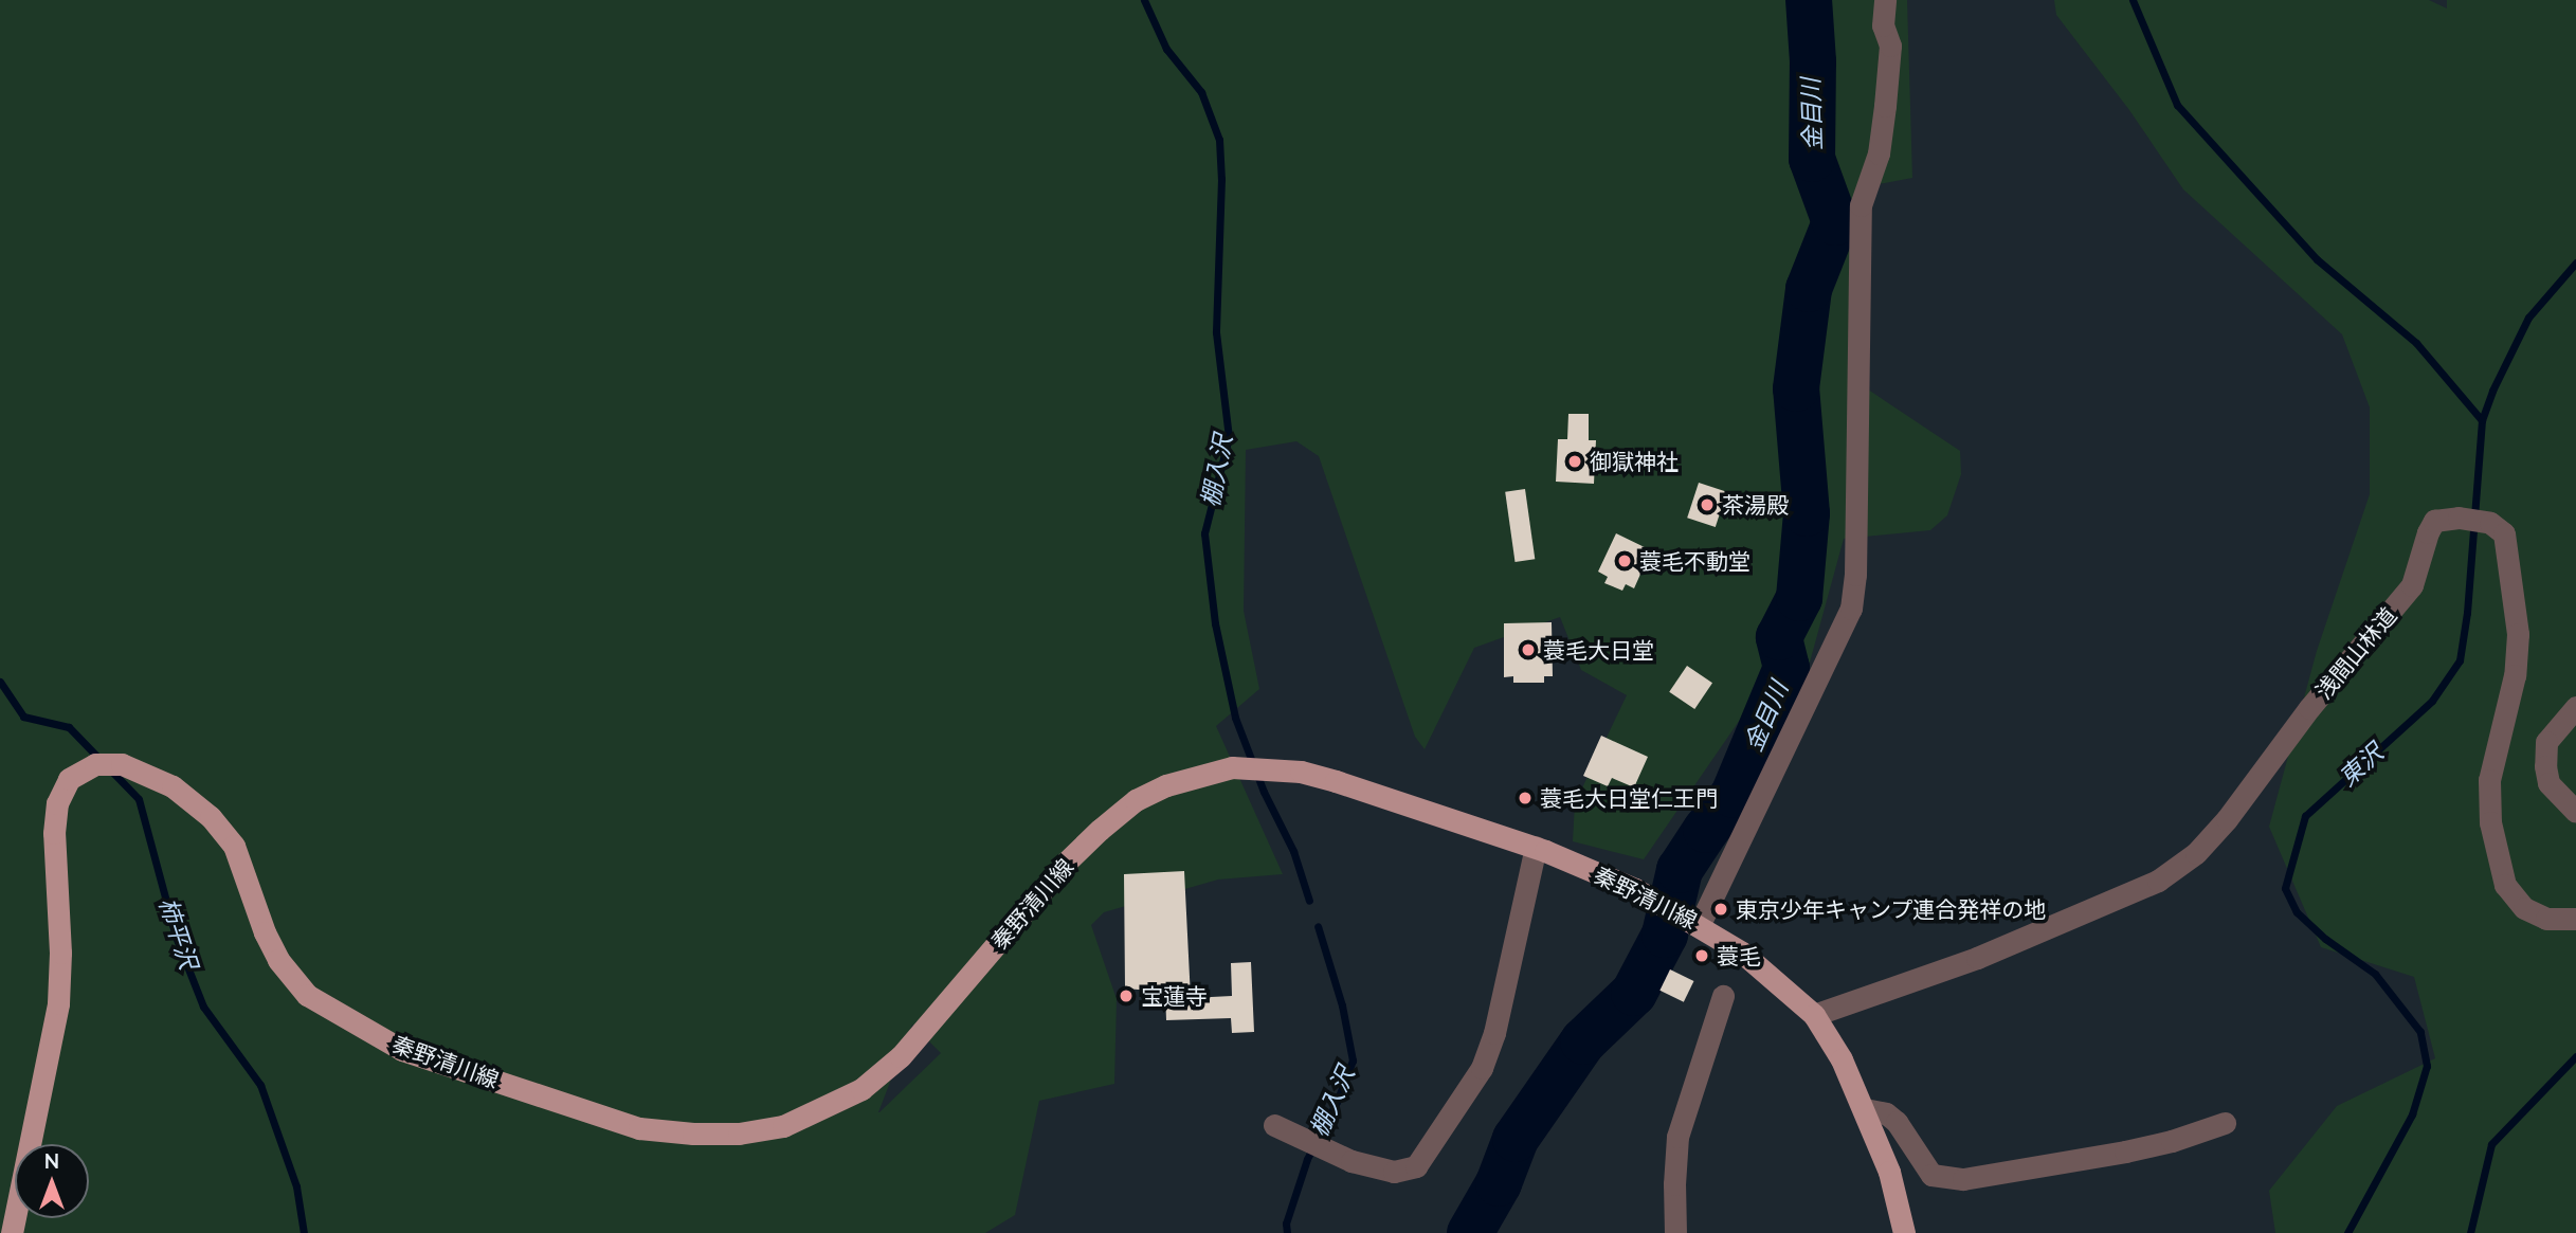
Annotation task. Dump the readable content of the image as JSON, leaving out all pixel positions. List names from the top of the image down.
{
  "streets": {
    "main road": ["秦野清川線"],
    "street": ["浅間山林道"]
  },
  "crossings": [
    ["浅間山林道", "秦野清川線"]
  ],
  "water": [
    "金目川",
    "棚入沢",
    "東沢",
    "柿平沢"
  ],
  "places": [
    "御獄神社",
    "茶湯殿",
    "蓑毛不動堂",
    "蓑毛大日堂",
    "蓑毛大日堂仁王門",
    "東京少年キャンプ連合発祥の地",
    "蓑毛",
    "宝蓮寺"
  ],
  "north": "top"
}
